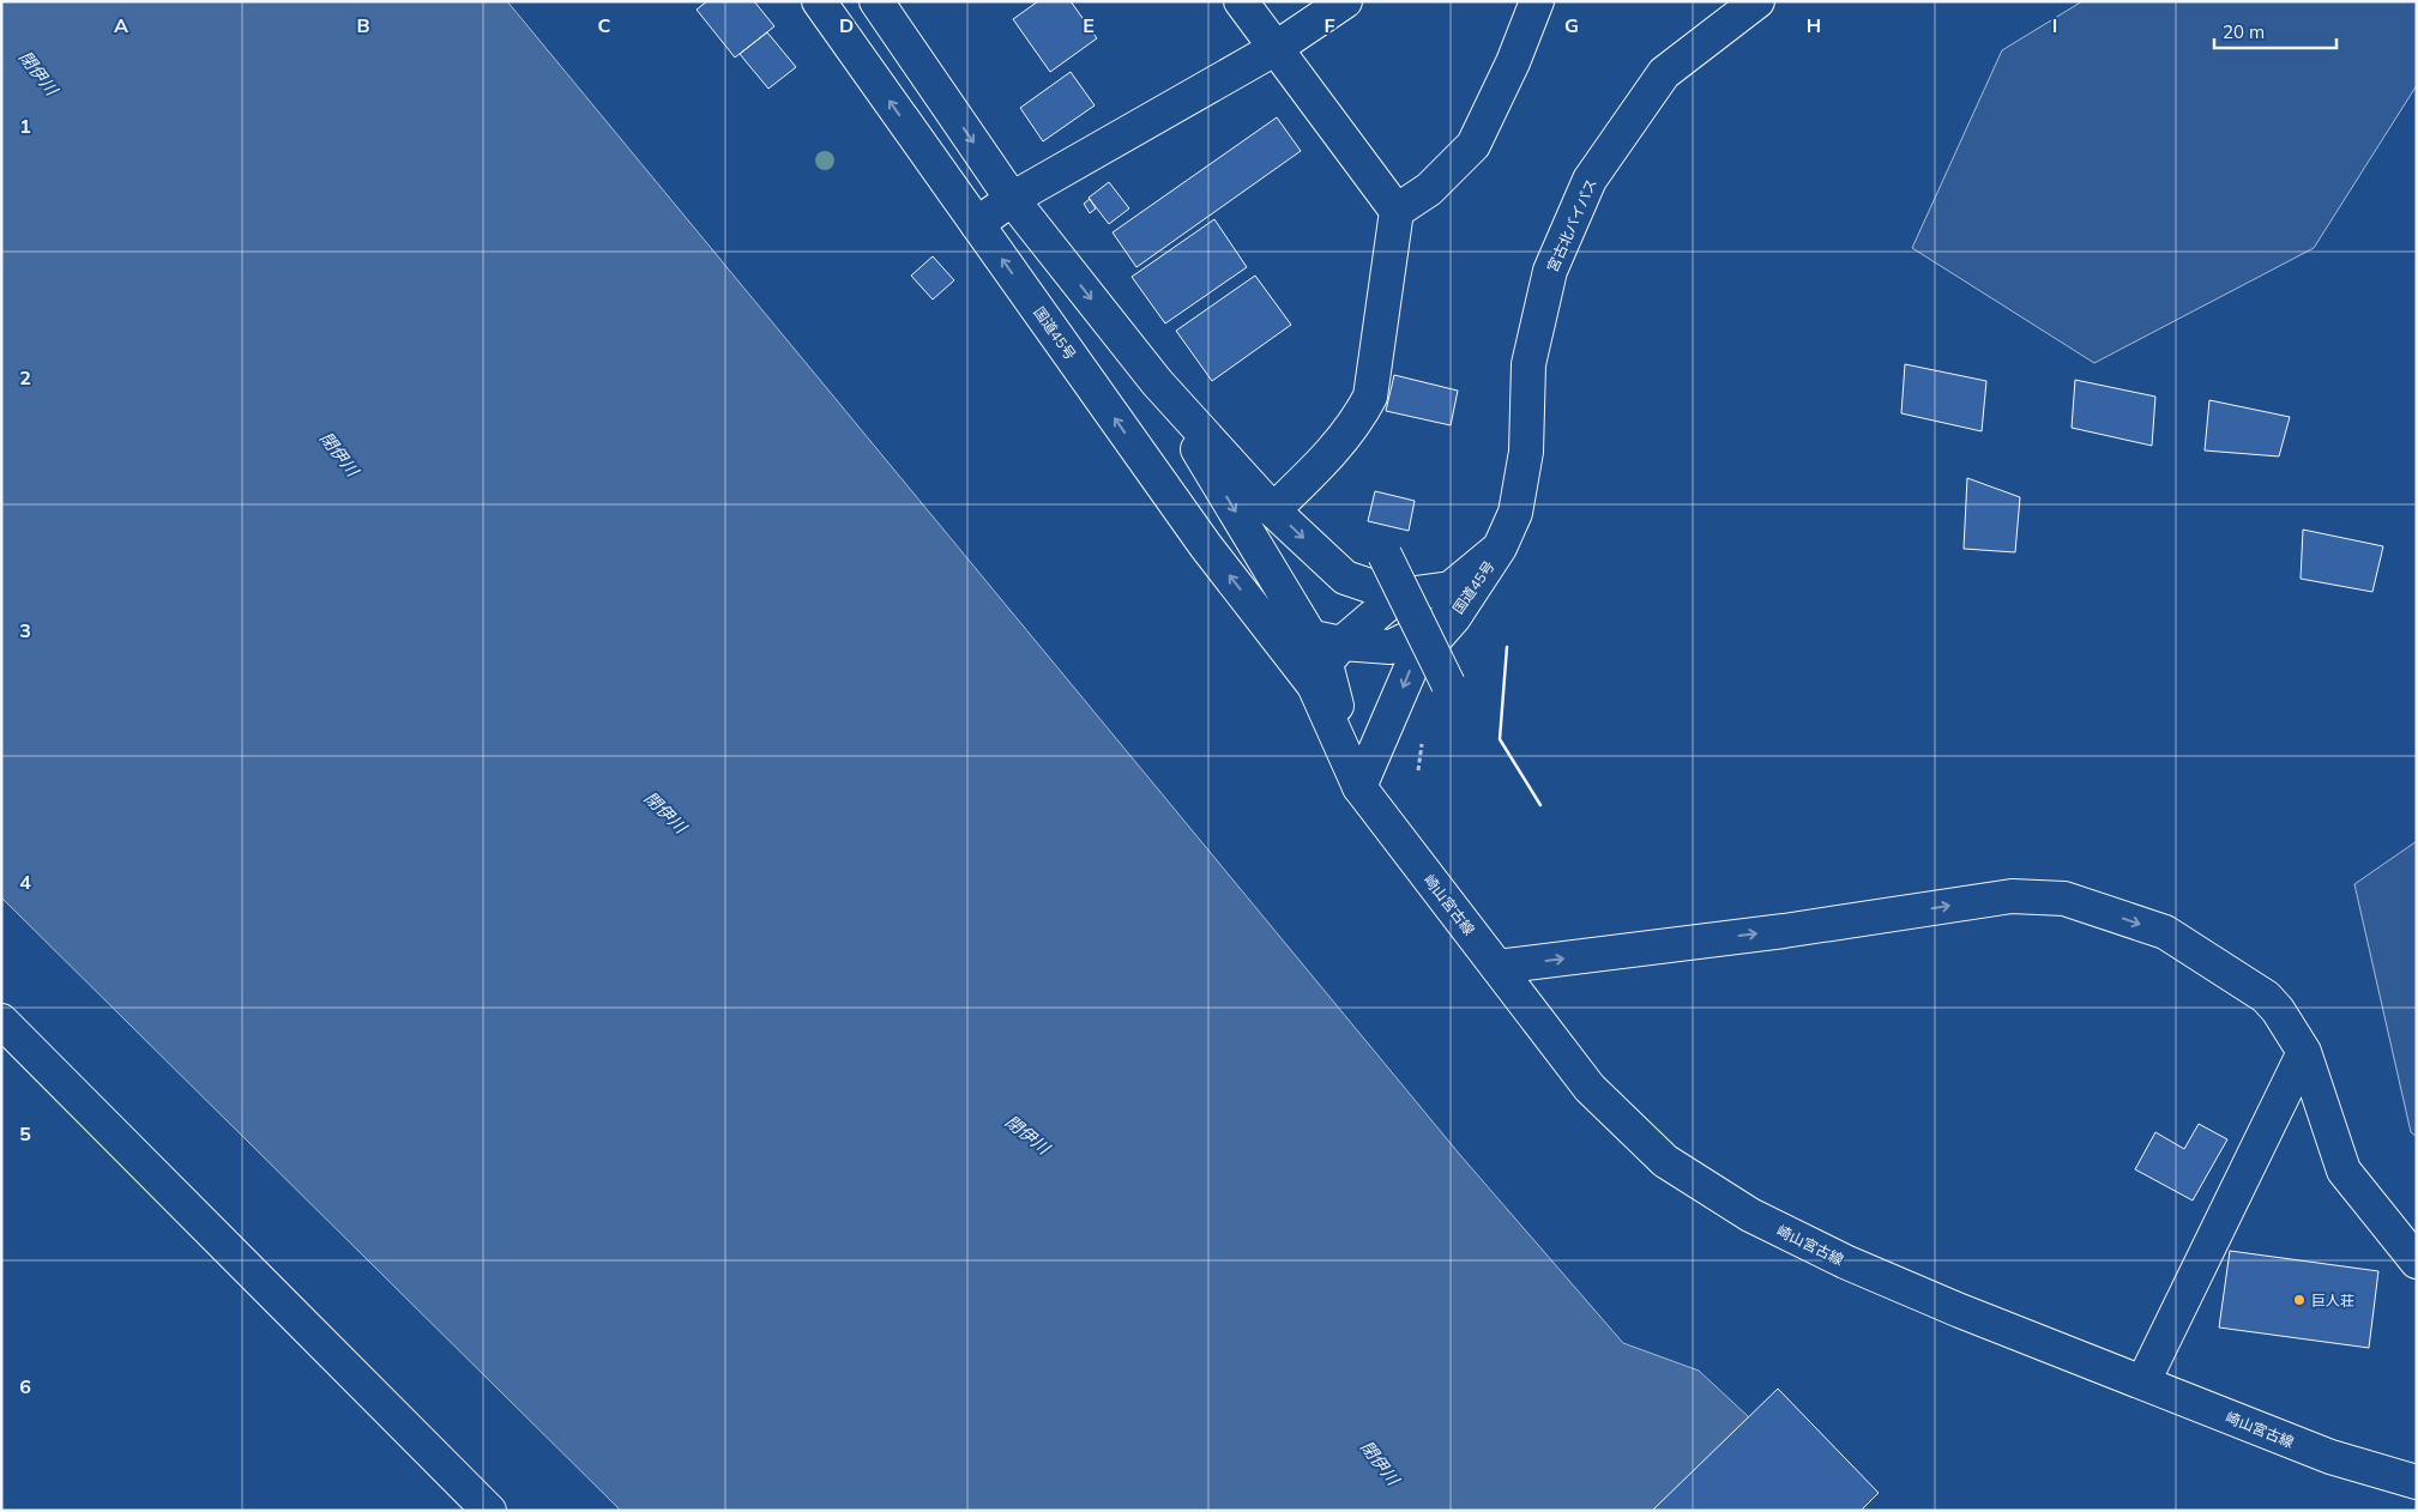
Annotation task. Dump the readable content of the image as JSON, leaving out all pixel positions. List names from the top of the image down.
{
  "streets": {
    "main road": ["宮古北バイパス", "国道45号", "崎山宮古線"]
  },
  "crossings": [
    ["宮古北バイパス", "国道45号"],
    ["国道45号", "崎山宮古線"]
  ],
  "water": ["閉伊川"],
  "places": ["巨人荘"],
  "scale_bar": "20 m",
  "grid": {
    "columns": [
      "A",
      "B",
      "C",
      "D",
      "E",
      "F",
      "G",
      "H",
      "I"
    ],
    "rows": [
      "1",
      "2",
      "3",
      "4",
      "5",
      "6"
    ]
  }
}
